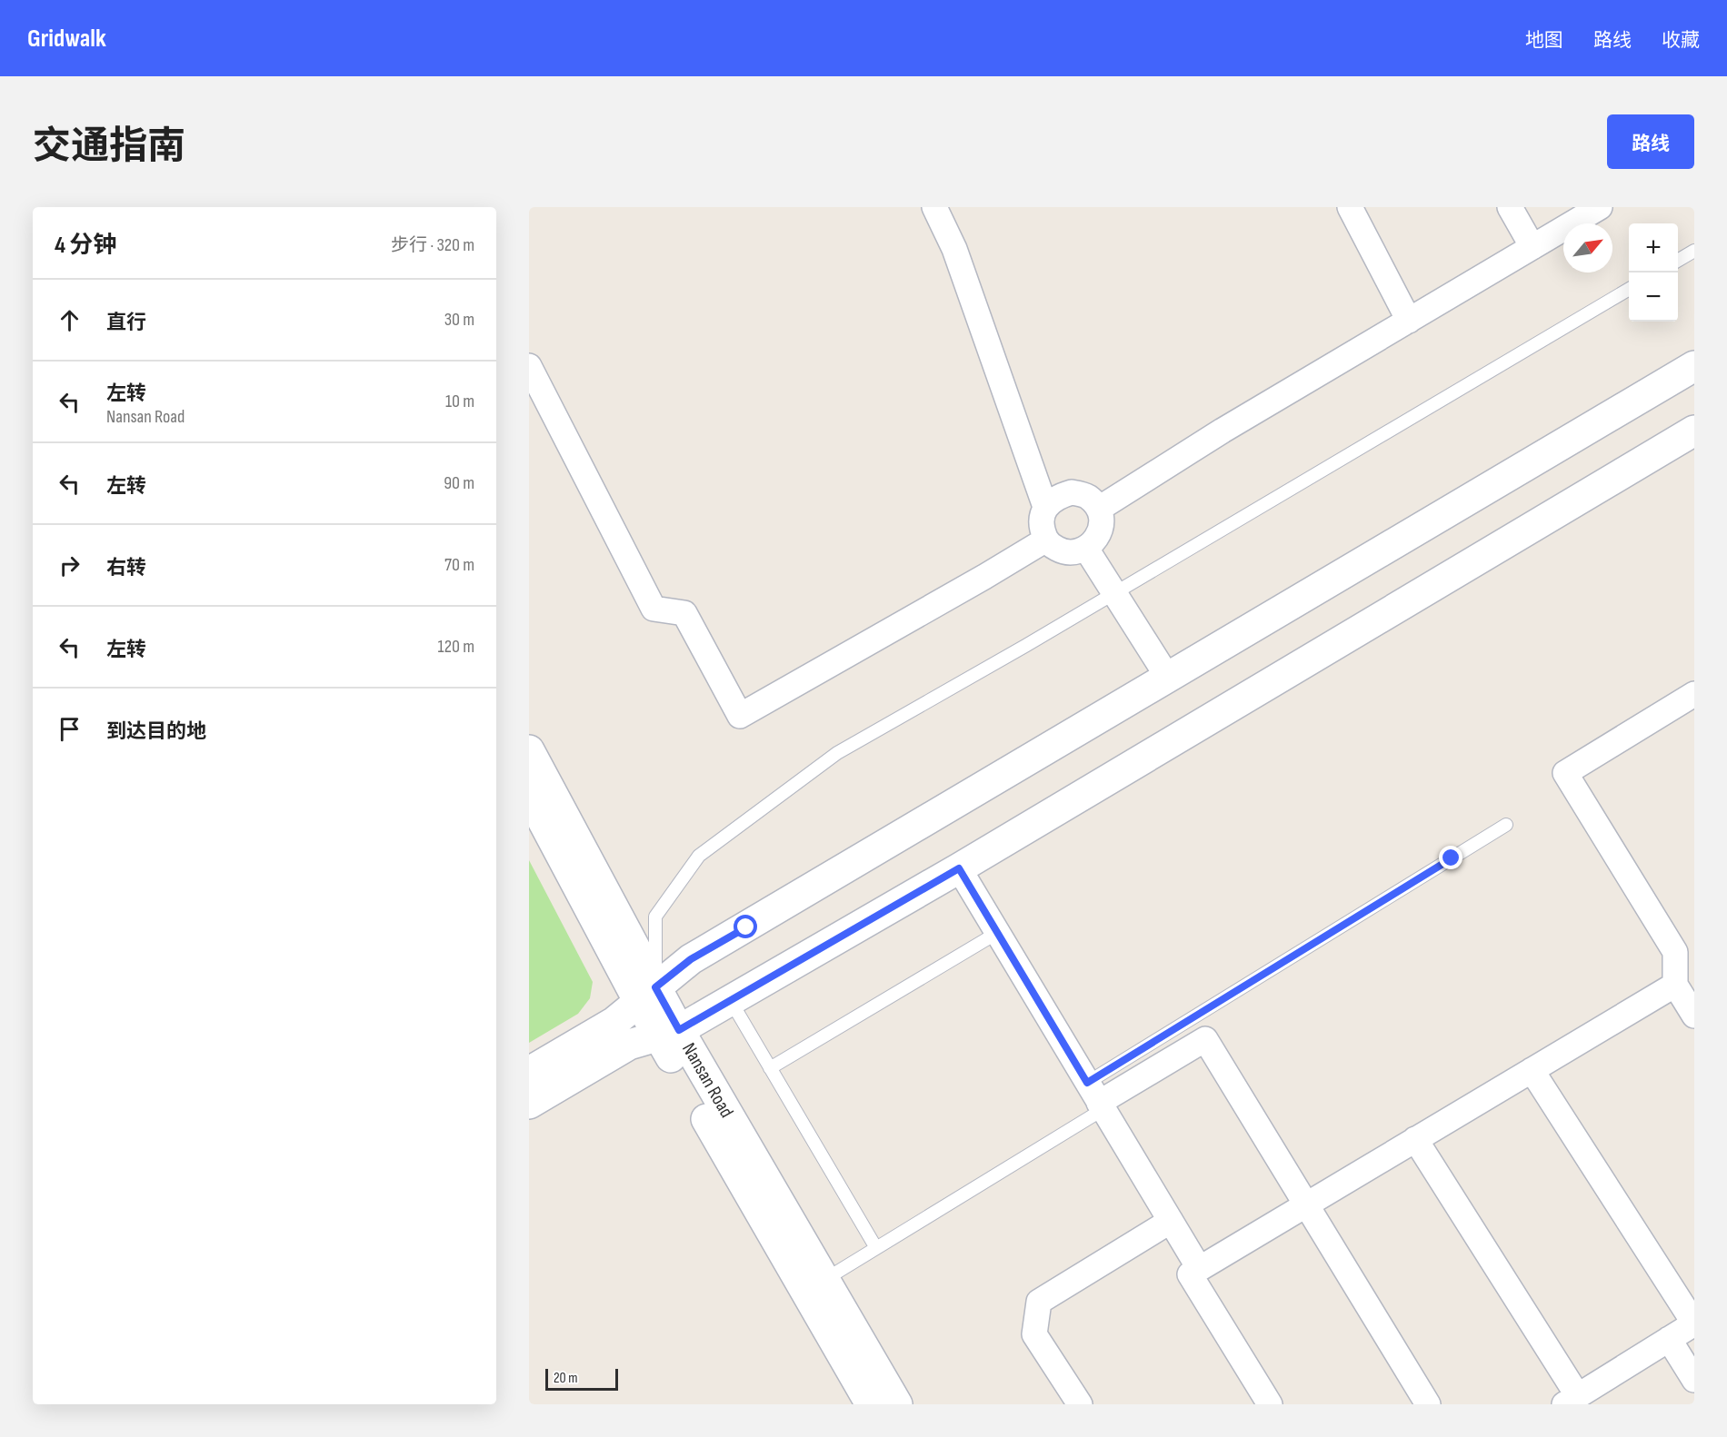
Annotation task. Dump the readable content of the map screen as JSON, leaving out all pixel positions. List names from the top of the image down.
{
  "streets": {
    "main road": ["Nansan Road"]
  },
  "scale_bar": "20 m",
  "north": "top right",
  "page": {
    "header": "Gridwalk",
    "nav": ["地图", "路线", "收藏"],
    "title": "交通指南",
    "buttons": "路线",
    "heading": ["4 分钟", "步行 · 320 m"],
    "map_buttons": ["+", "−"],
    "list": [
      ["直行", "30 m"],
      ["左转", "Nansan Road", "10 m"],
      ["左转", "90 m"],
      ["右转", "70 m"],
      ["左转", "120 m"],
      "到达目的地"
    ],
    "scale": "20 m"
  }
}
